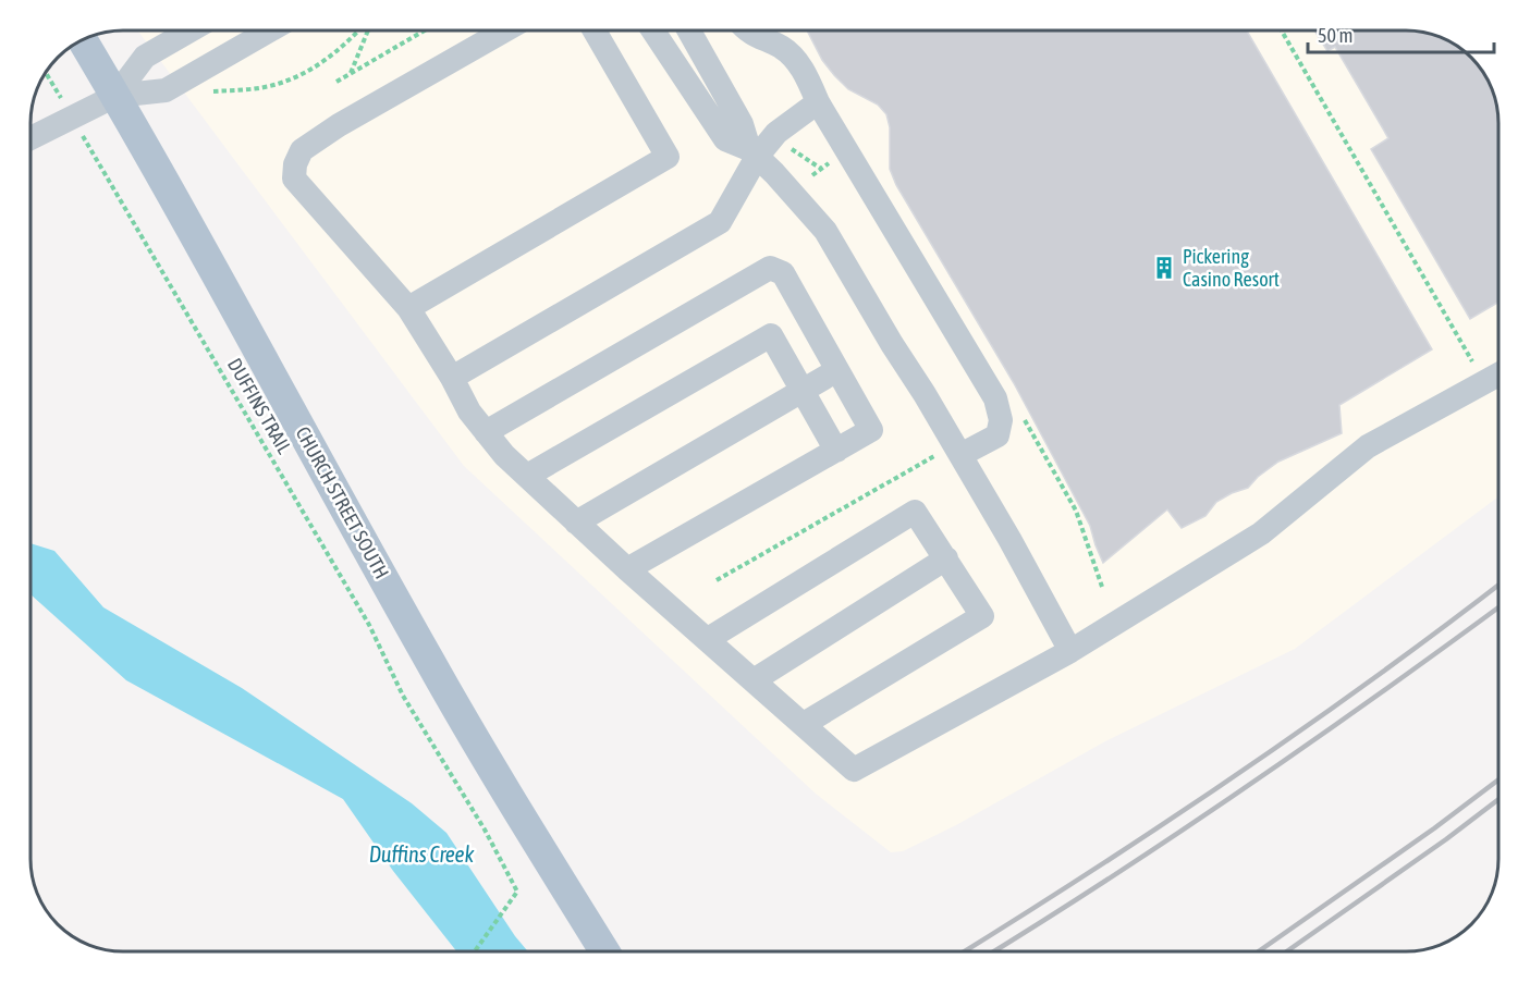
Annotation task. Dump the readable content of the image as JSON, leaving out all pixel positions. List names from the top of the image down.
{
  "streets": {
    "main road": ["CHURCH STREET SOUTH"],
    "path": ["DUFFINS TRAIL"]
  },
  "water": ["Duffins Creek"],
  "places": {
    "building": ["Pickering Casino Resort"]
  },
  "scale_bar": "50 m"
}
